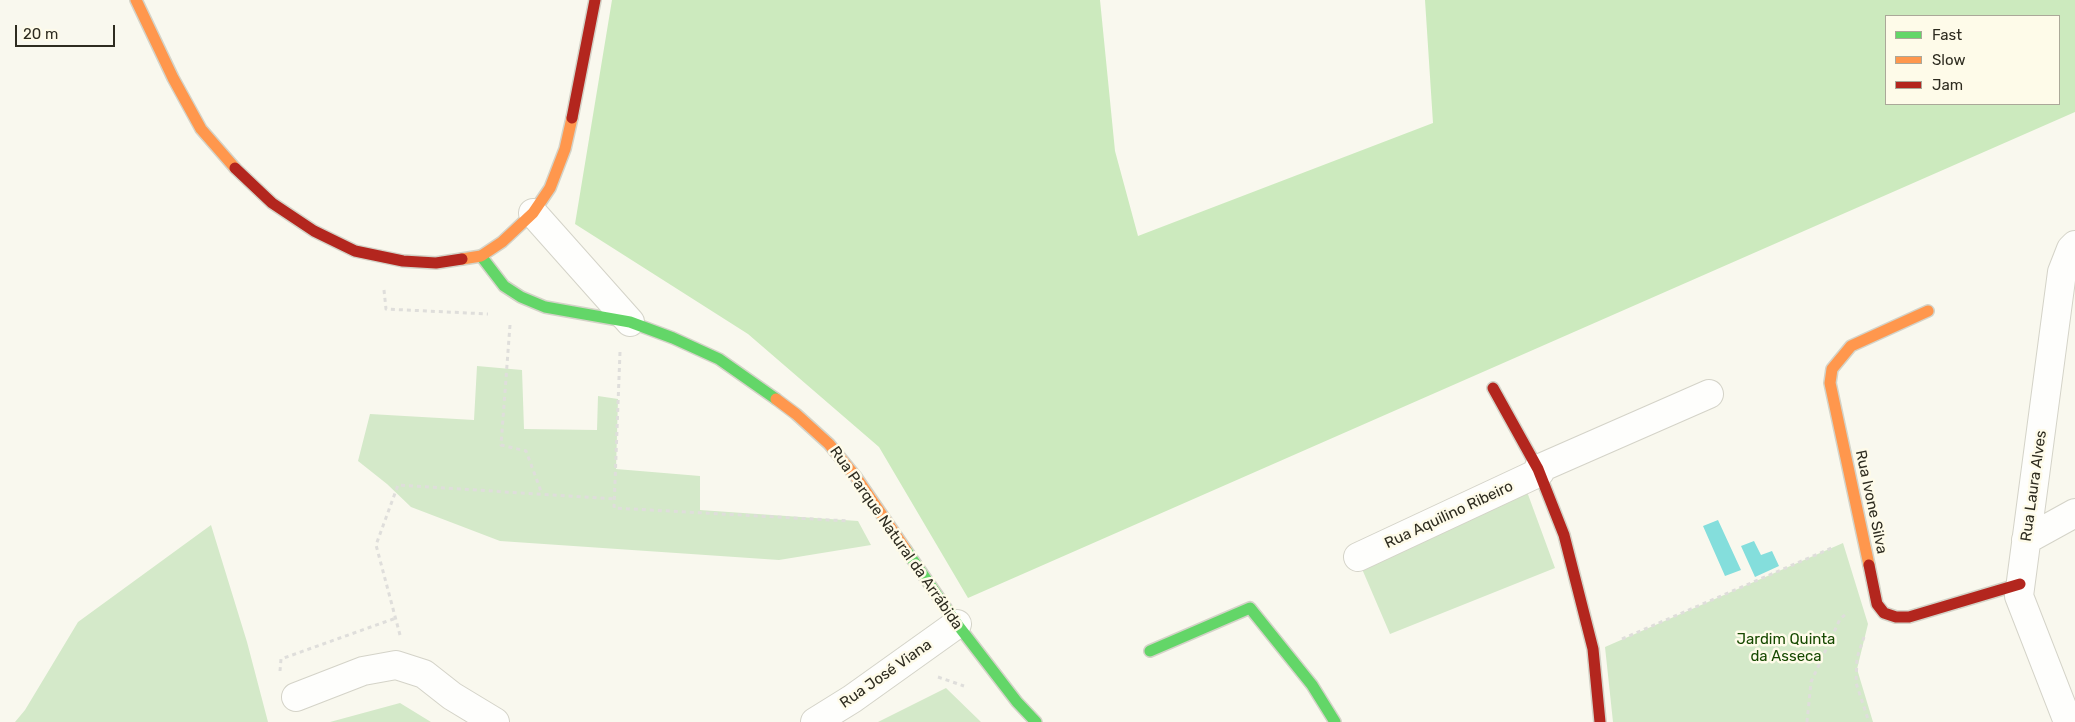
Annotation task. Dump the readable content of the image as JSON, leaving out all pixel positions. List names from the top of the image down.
{
  "streets": {
    "street": [
      "Rua Laura Alves",
      "Rua Ivone Silva",
      "Rua Aquilino Ribeiro",
      "Rua Parque Natural da Arrábida",
      "Rua José Viana"
    ]
  },
  "crossings": [
    ["Rua Laura Alves", "Rua Ivone Silva"],
    ["Rua Parque Natural da Arrábida", "Rua José Viana"]
  ],
  "parks": ["Jardim Quinta da Asseca"],
  "legend": ["Fast", "Slow", "Jam"],
  "scale_bar": "20 m"
}
